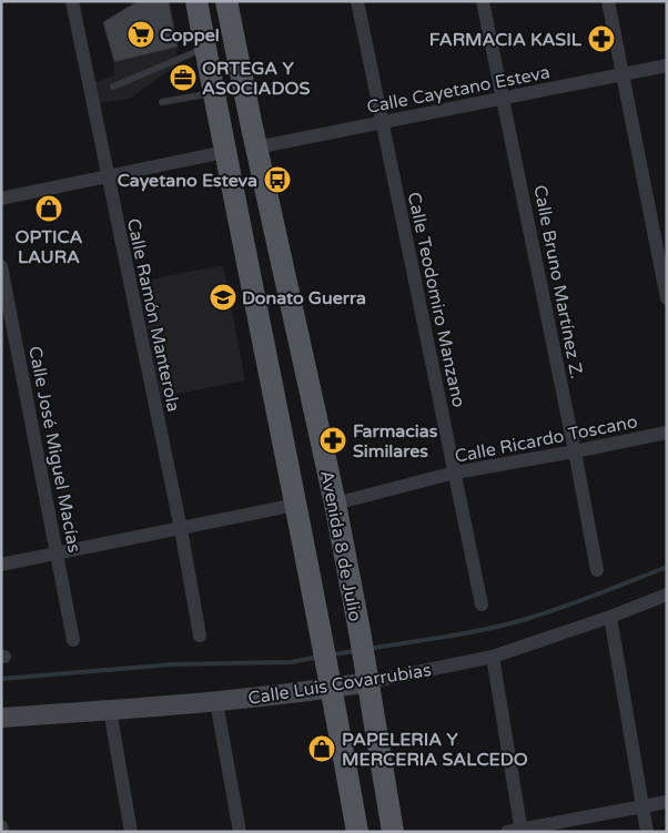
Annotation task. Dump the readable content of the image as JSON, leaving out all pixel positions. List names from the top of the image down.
{
  "streets": {
    "main road": ["Avenida 8 de Julio"],
    "street": [
      "Calle Cayetano Esteva",
      "Calle Bruno Martínez Z.",
      "Calle Teodomiro Manzano",
      "Calle Ramón Manterola",
      "Calle Ricardo Toscano",
      "Calle José Miguel Macías",
      "Calle Luis Covarrubias"
    ]
  },
  "crossings": [
    ["Calle Cayetano Esteva", "Calle Bruno Martínez Z."],
    ["Calle Cayetano Esteva", "Calle Teodomiro Manzano"],
    ["Calle Cayetano Esteva", "Avenida 8 de Julio"],
    ["Calle Bruno Martínez Z.", "Calle Ricardo Toscano"],
    ["Calle Teodomiro Manzano", "Calle Ricardo Toscano"],
    ["Calle Ricardo Toscano", "Avenida 8 de Julio"],
    ["Avenida 8 de Julio", "Calle Luis Covarrubias"]
  ],
  "places": {
    "supermarket": ["Coppel"],
    "pharmacy": ["FARMACIA KASIL", "Farmacias Similares"],
    "office": ["ORTEGA Y ASOCIADOS"],
    "bus stop": ["Cayetano Esteva"],
    "shop": ["OPTICA LAURA", "PAPELERIA Y MERCERIA SALCEDO"],
    "school or university": ["Donato Guerra"]
  }
}
